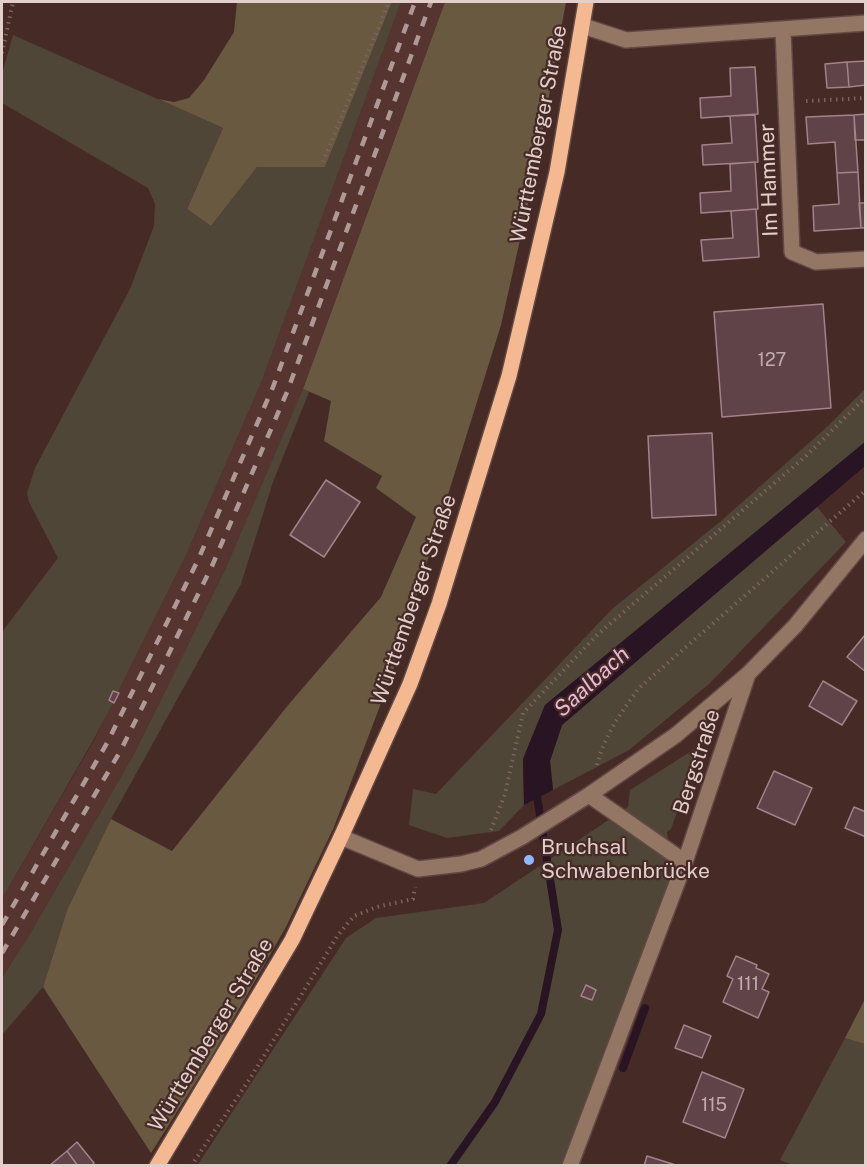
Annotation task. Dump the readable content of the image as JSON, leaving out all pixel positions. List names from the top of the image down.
{
  "streets": {
    "main road": ["Württemberger Straße"],
    "street": ["Im Hammer", "Bergstraße"]
  },
  "water": ["Saalbach"],
  "places": ["Bruchsal Schwabenbrücke"],
  "house_numbers": ["127", "111", "115"]
}
